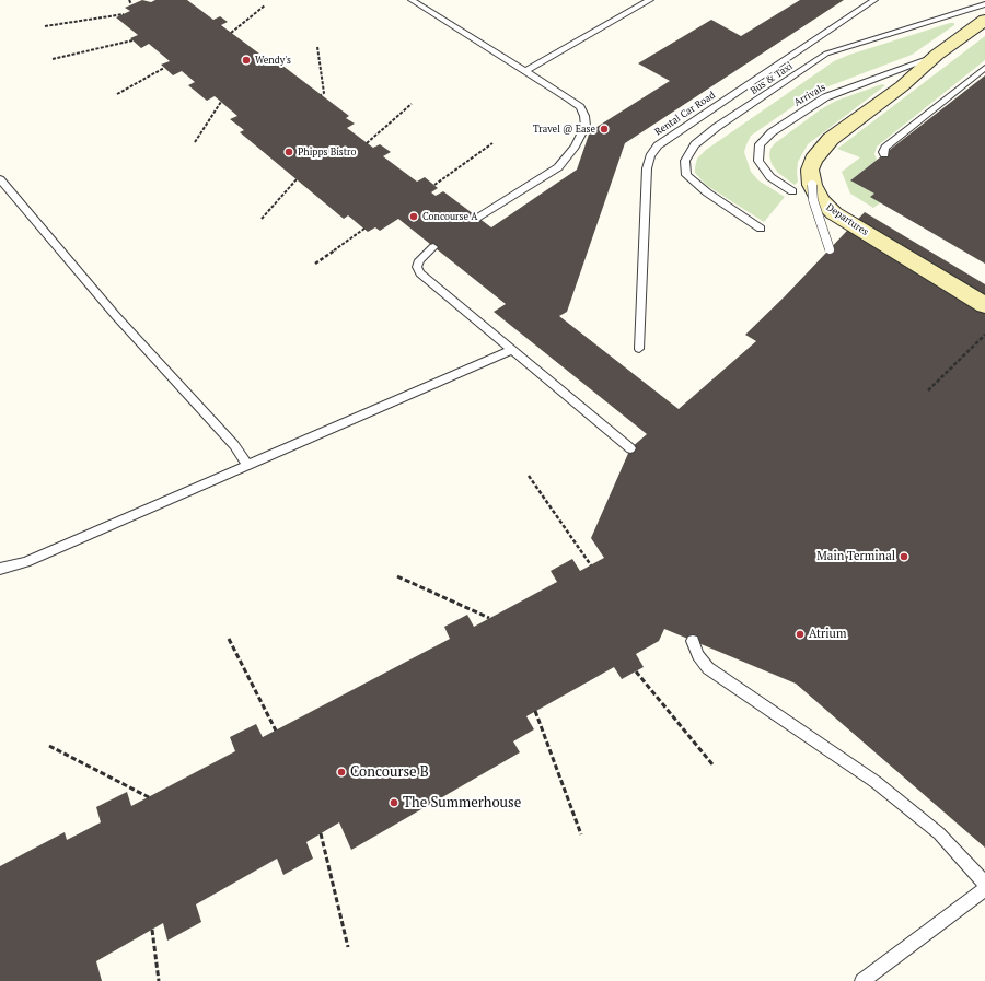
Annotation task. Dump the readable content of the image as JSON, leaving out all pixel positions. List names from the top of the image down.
{
  "streets": {
    "main road": ["Departures"],
    "lane": ["Bus & Taxi", "Arrivals", "Rental Car Road"]
  },
  "places": [
    "Wendy's",
    "Travel @ Ease",
    "Phipps Bistro",
    "Concourse A",
    "Main Terminal",
    "Atrium",
    "Concourse B",
    "The Summerhouse"
  ]
}
